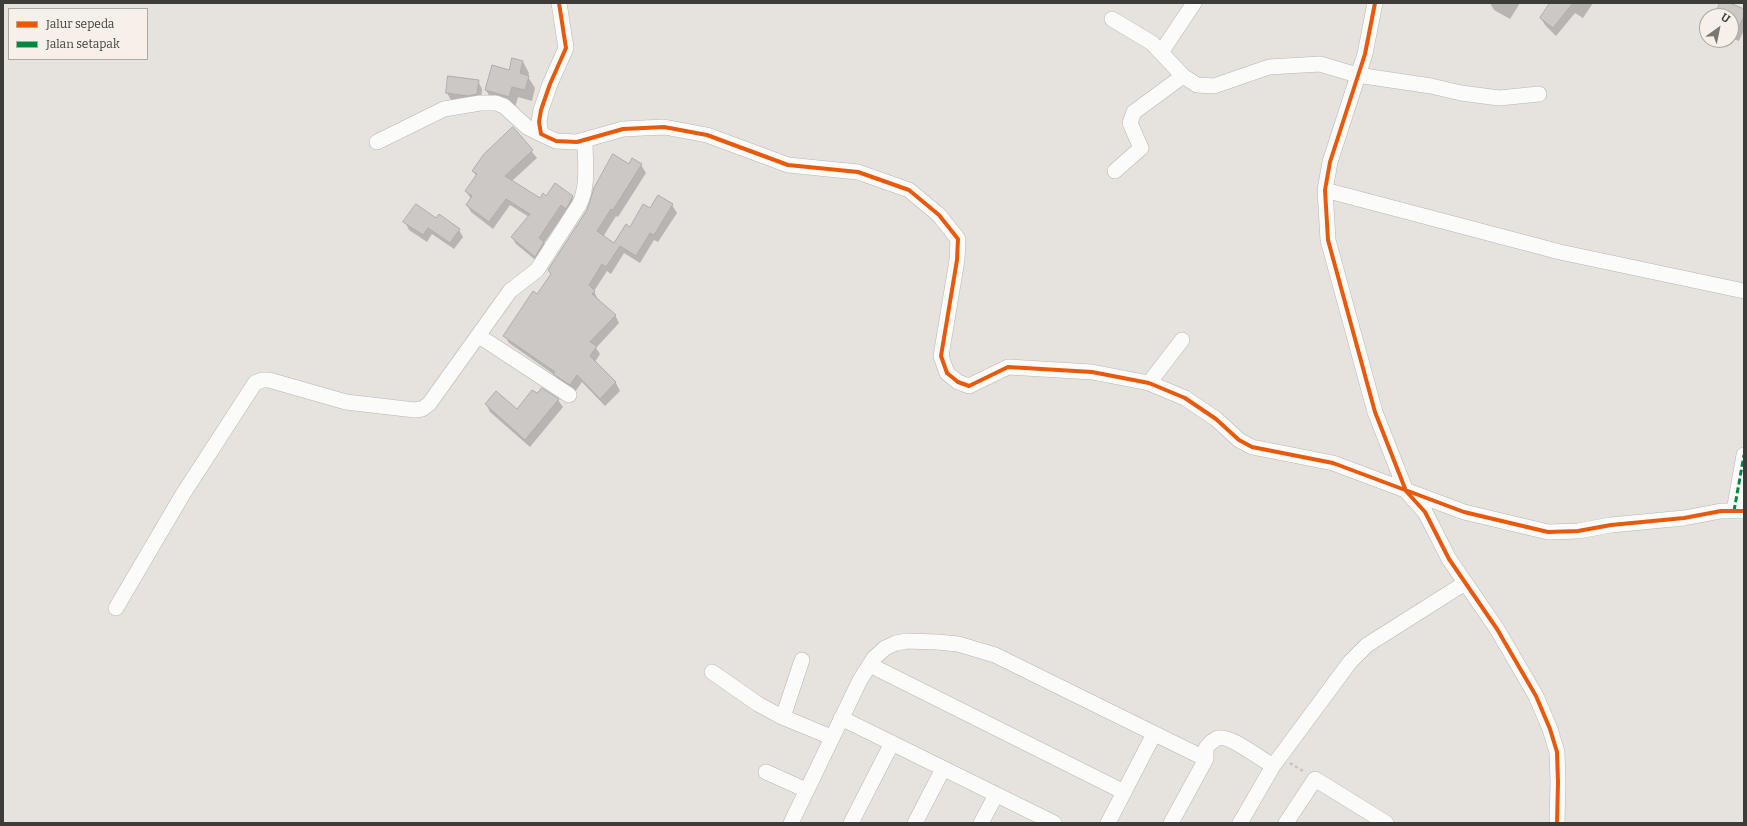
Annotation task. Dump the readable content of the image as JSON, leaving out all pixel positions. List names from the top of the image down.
{
  "legend": ["Jalur sepeda", "Jalan setapak"],
  "north": "top right"
}
